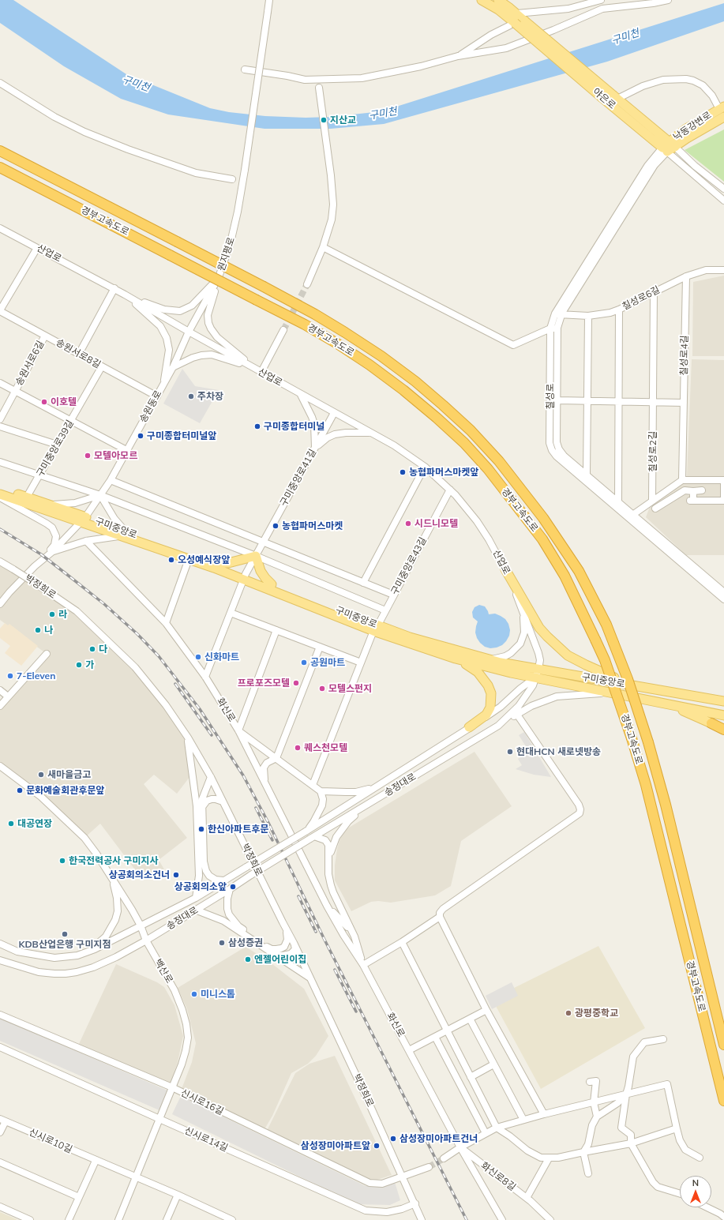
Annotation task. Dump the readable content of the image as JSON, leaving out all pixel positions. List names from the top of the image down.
{
  "streets": {
    "highway": ["경부고속도로"],
    "main road": ["야은로", "낙동강변로", "구미중앙로"],
    "street": [
      "산업로",
      "원지평로",
      "칠성로6길",
      "송원서로8길",
      "칠성로4길",
      "송원서로6길",
      "칠성로",
      "송원동로",
      "구미중앙로39길",
      "칠성로2길",
      "구미중앙로41길",
      "구미중앙로43길",
      "박정희로",
      "화신로",
      "송정대로",
      "백산로",
      "신시로16길",
      "신시로14길",
      "신시로10길",
      "화신로8길"
    ]
  },
  "crossings": [
    ["야은로", "낙동강변로"],
    ["야은로", "칠성로"],
    ["낙동강변로", "칠성로"],
    ["산업로", "원지평로"],
    ["산업로", "송원동로"],
    ["산업로", "구미중앙로41길"],
    ["산업로", "구미중앙로"],
    ["산업로", "구미중앙로43길"],
    ["산업로", "송정대로"],
    ["원지평로", "송원동로"],
    ["칠성로6길", "칠성로4길"],
    ["칠성로6길", "칠성로"],
    ["송원서로8길", "송원서로6길"],
    ["송원서로8길", "송원동로"],
    ["송원서로8길", "구미중앙로39길"],
    ["송원서로6길", "송원동로"],
    ["송원서로6길", "구미중앙로39길"],
    ["송원동로", "구미중앙로"],
    ["구미중앙로39길", "구미중앙로"],
    ["구미중앙로41길", "구미중앙로"],
    ["구미중앙로41길", "화신로"],
    ["구미중앙로", "구미중앙로43길"],
    ["구미중앙로", "송정대로"],
    ["박정희로", "신시로16길"],
    ["박정희로", "신시로14길"],
    ["화신로", "화신로8길"],
    ["송정대로", "백산로"],
    ["백산로", "신시로16길"],
    ["백산로", "신시로14길"],
    ["백산로", "신시로10길"]
  ],
  "water": ["구미천"],
  "places": [
    "지산교",
    "주차장",
    "이호텔",
    "구미종합터미널",
    "구미종합터미널앞",
    "모텔아모르",
    "농협파머스마켓앞",
    "시드니모텔",
    "농협파머스마켓",
    "오성예식장앞",
    "라",
    "나",
    "다",
    "신화마트",
    "공원마트",
    "가",
    "7-Eleven",
    "프로포즈모텔",
    "모텔스펀지",
    "퀘스천모텔",
    "현대HCN 새로넷방송",
    "새마을금고",
    "문화예술회관후문앞",
    "대공연장",
    "한신아파트후문",
    "한국전력공사 구미지사",
    "상공회의소건너",
    "상공회의소앞",
    "KDB산업은행 구미지점",
    "삼성증권",
    "엔젤어린이집",
    "미니스톱",
    "광평중학교",
    "삼성장미아파트건너",
    "삼성장미아파트앞"
  ],
  "north": "top"
}
